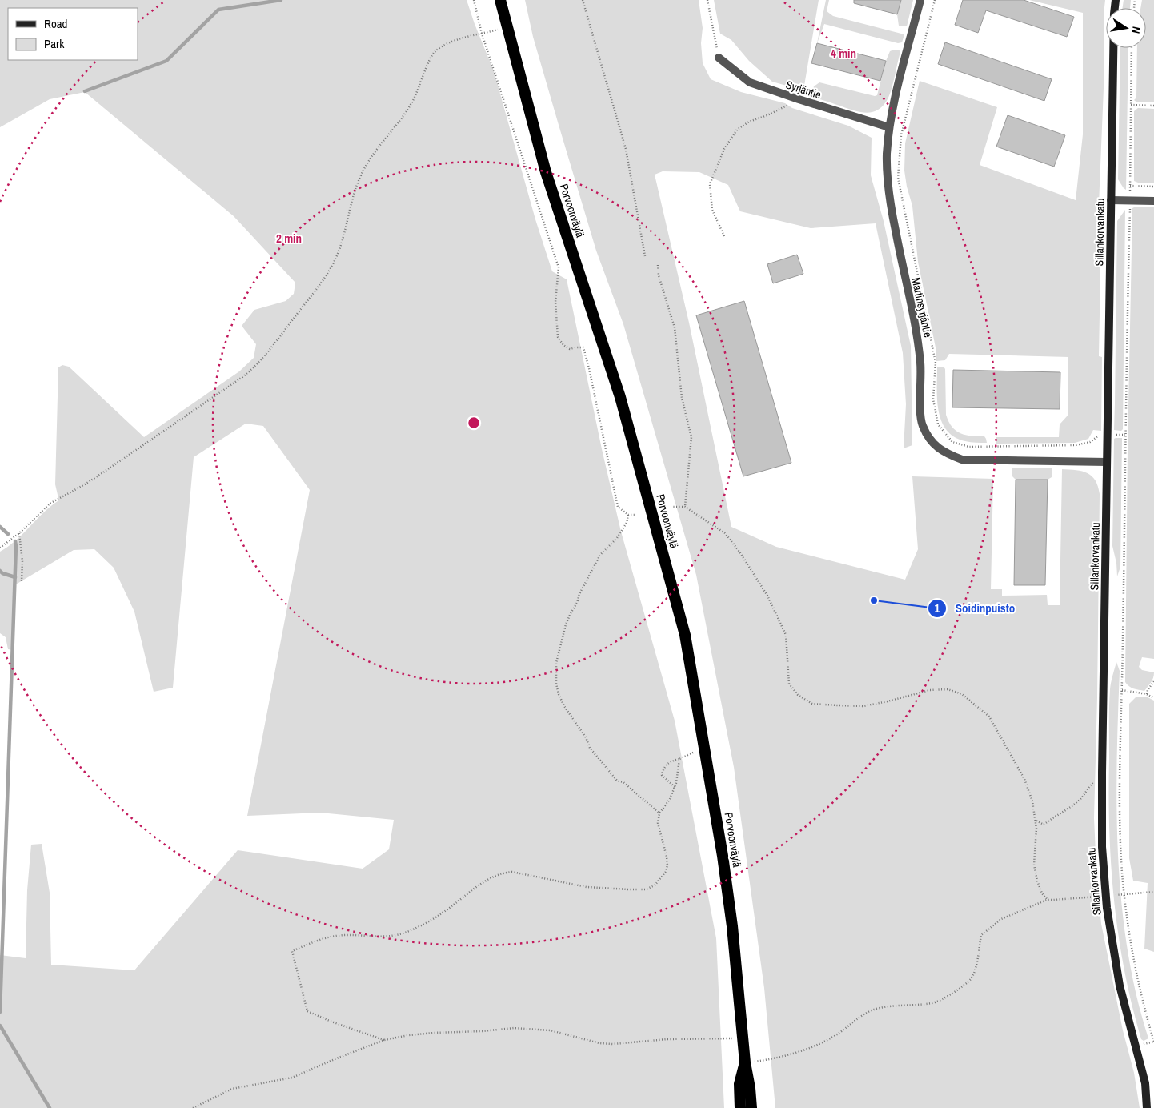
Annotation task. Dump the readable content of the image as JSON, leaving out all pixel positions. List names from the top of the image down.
{
  "streets": {
    "highway": ["Porvoonväylä"],
    "main road": ["Sillankorvankatu"],
    "street": ["Syrjäntie", "Martinsyrjäntie"]
  },
  "crossings": [
    ["Syrjäntie", "Martinsyrjäntie"],
    ["Sillankorvankatu", "Martinsyrjäntie"]
  ],
  "places": ["Soidinpuisto"],
  "legend": ["Road", "Park"],
  "north": "right",
  "rings": ["4 min", "2 min"]
}
